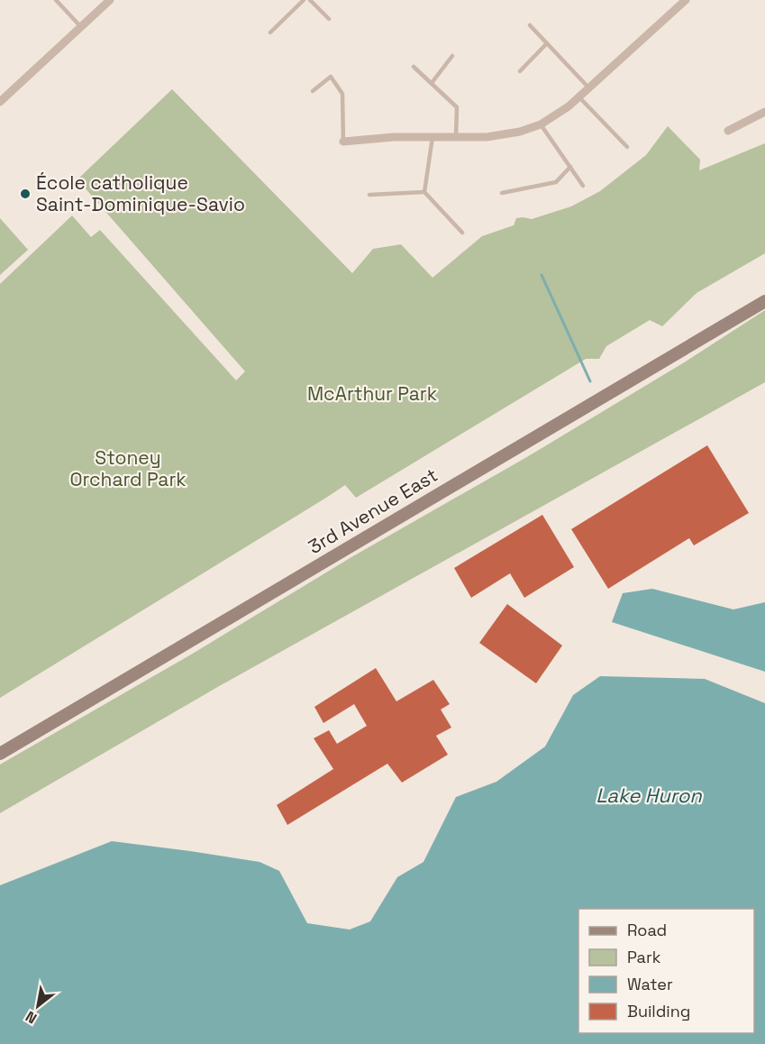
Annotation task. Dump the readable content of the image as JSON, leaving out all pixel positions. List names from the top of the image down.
{
  "streets": {
    "main road": ["3rd Avenue East"]
  },
  "water": ["Lake Huron"],
  "parks": ["McArthur Park", "Stoney Orchard Park"],
  "places": ["École catholique Saint-Dominique-Savio"],
  "legend": [
    "Road",
    "Park",
    "Water",
    "Building"
  ],
  "north": "bottom left"
}
